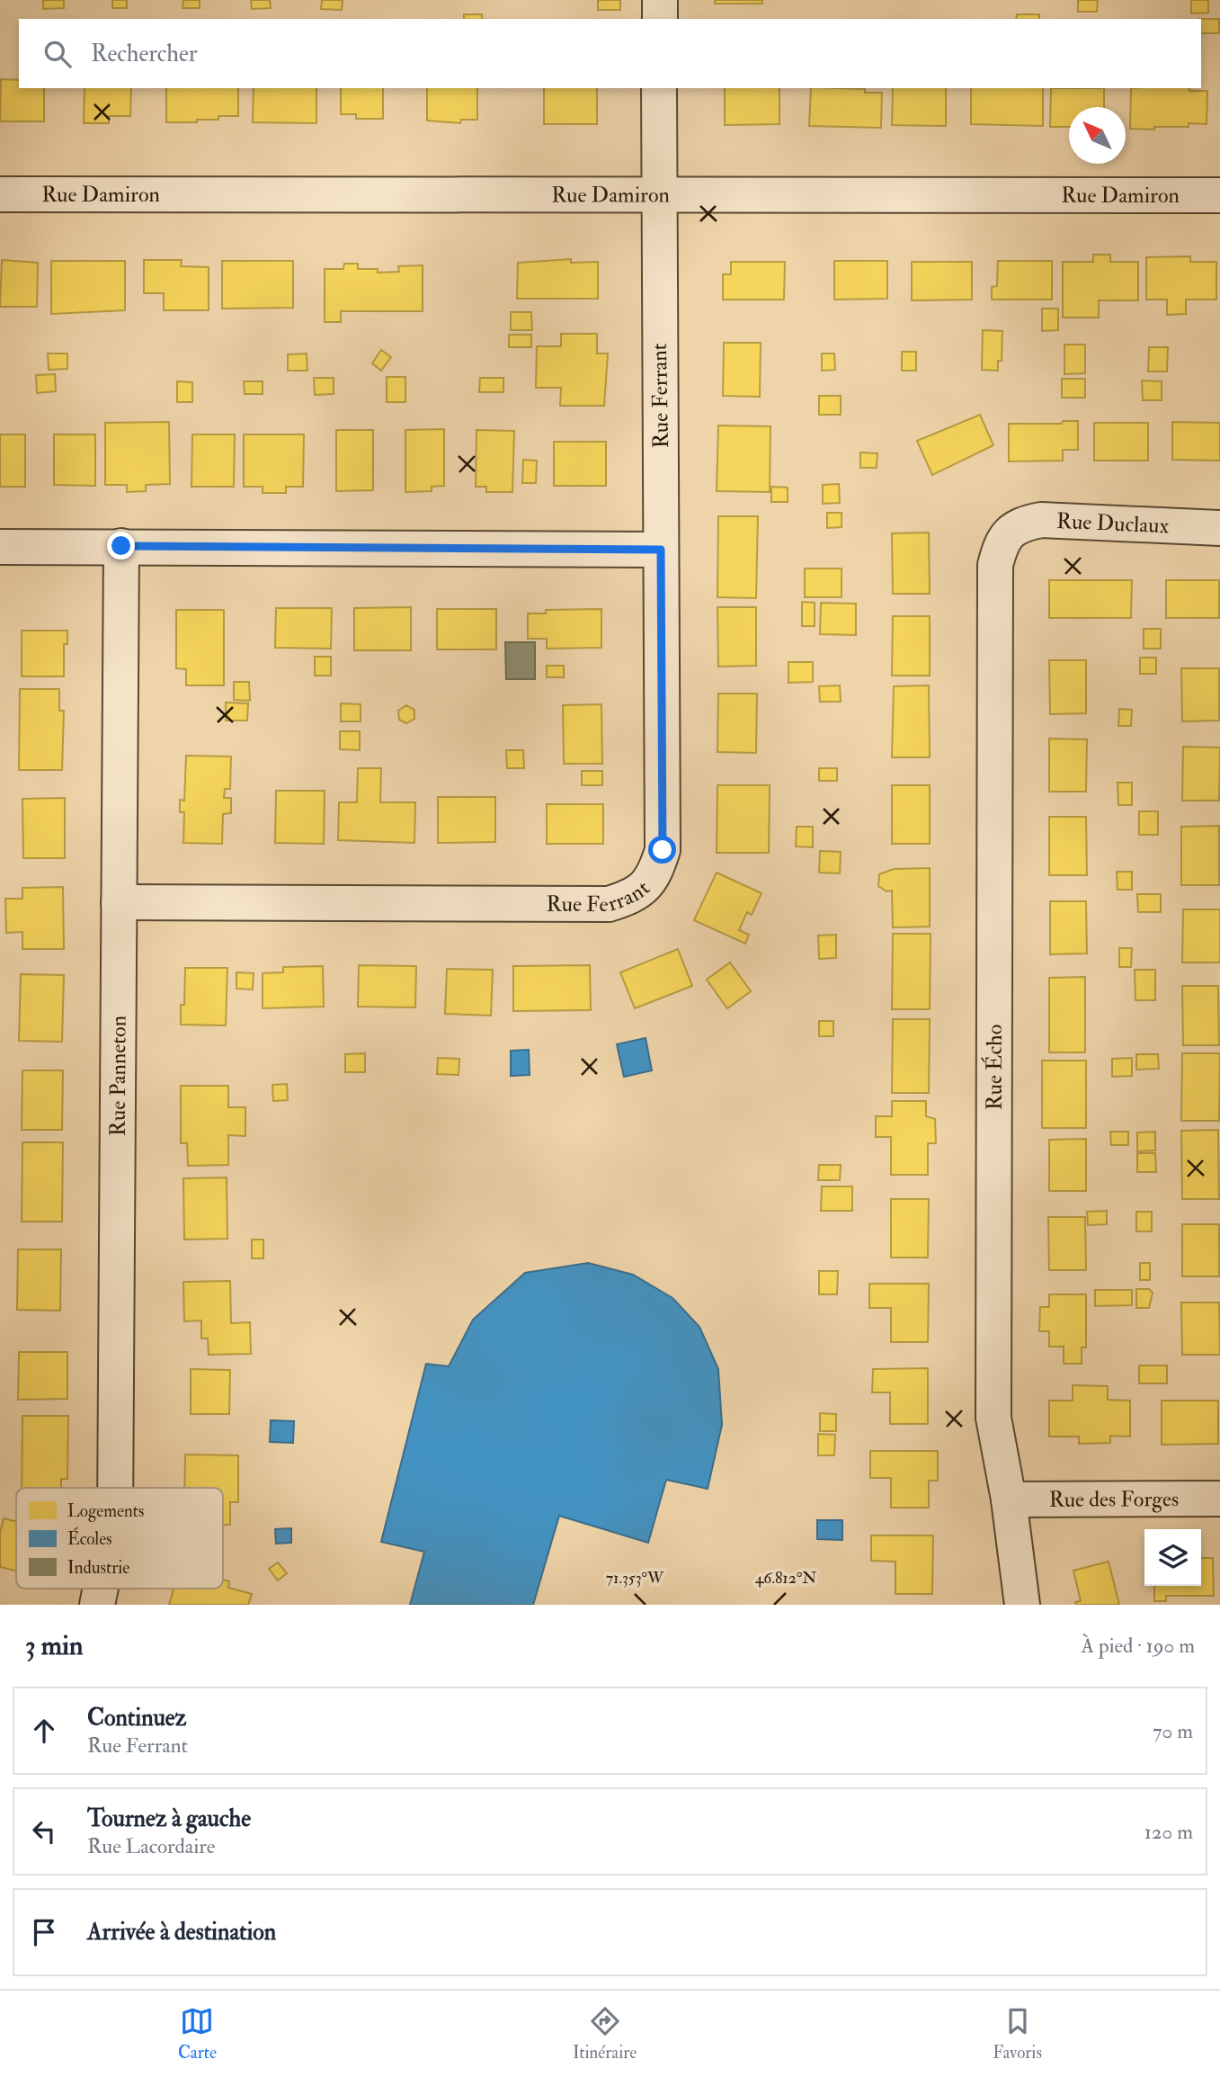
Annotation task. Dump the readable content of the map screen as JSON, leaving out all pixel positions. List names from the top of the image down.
{
  "streets": {
    "street": [
      "Rue Damiron",
      "Rue Ferrant",
      "Rue Duclaux",
      "Rue Écho",
      "Rue Panneton",
      "Rue des Forges"
    ]
  },
  "crossings": [
    ["Rue Damiron", "Rue Ferrant"],
    ["Rue Ferrant", "Rue Panneton"],
    ["Rue Duclaux", "Rue Écho"],
    ["Rue Écho", "Rue des Forges"]
  ],
  "legend": ["Logements", "Écoles", "Industrie"],
  "north": "top left",
  "page": {
    "search": "Rechercher",
    "heading": ["3 min", "À pied · 190 m"],
    "list": [
      ["Continuez", "Rue Ferrant", "70 m"],
      ["Tournez à gauche", "Rue Lacordaire", "120 m"],
      "Arrivée à destination"
    ],
    "nav": ["Carte", "Itinéraire", "Favoris"]
  },
  "coordinates": ["46.812°N", "71.353°W"]
}
